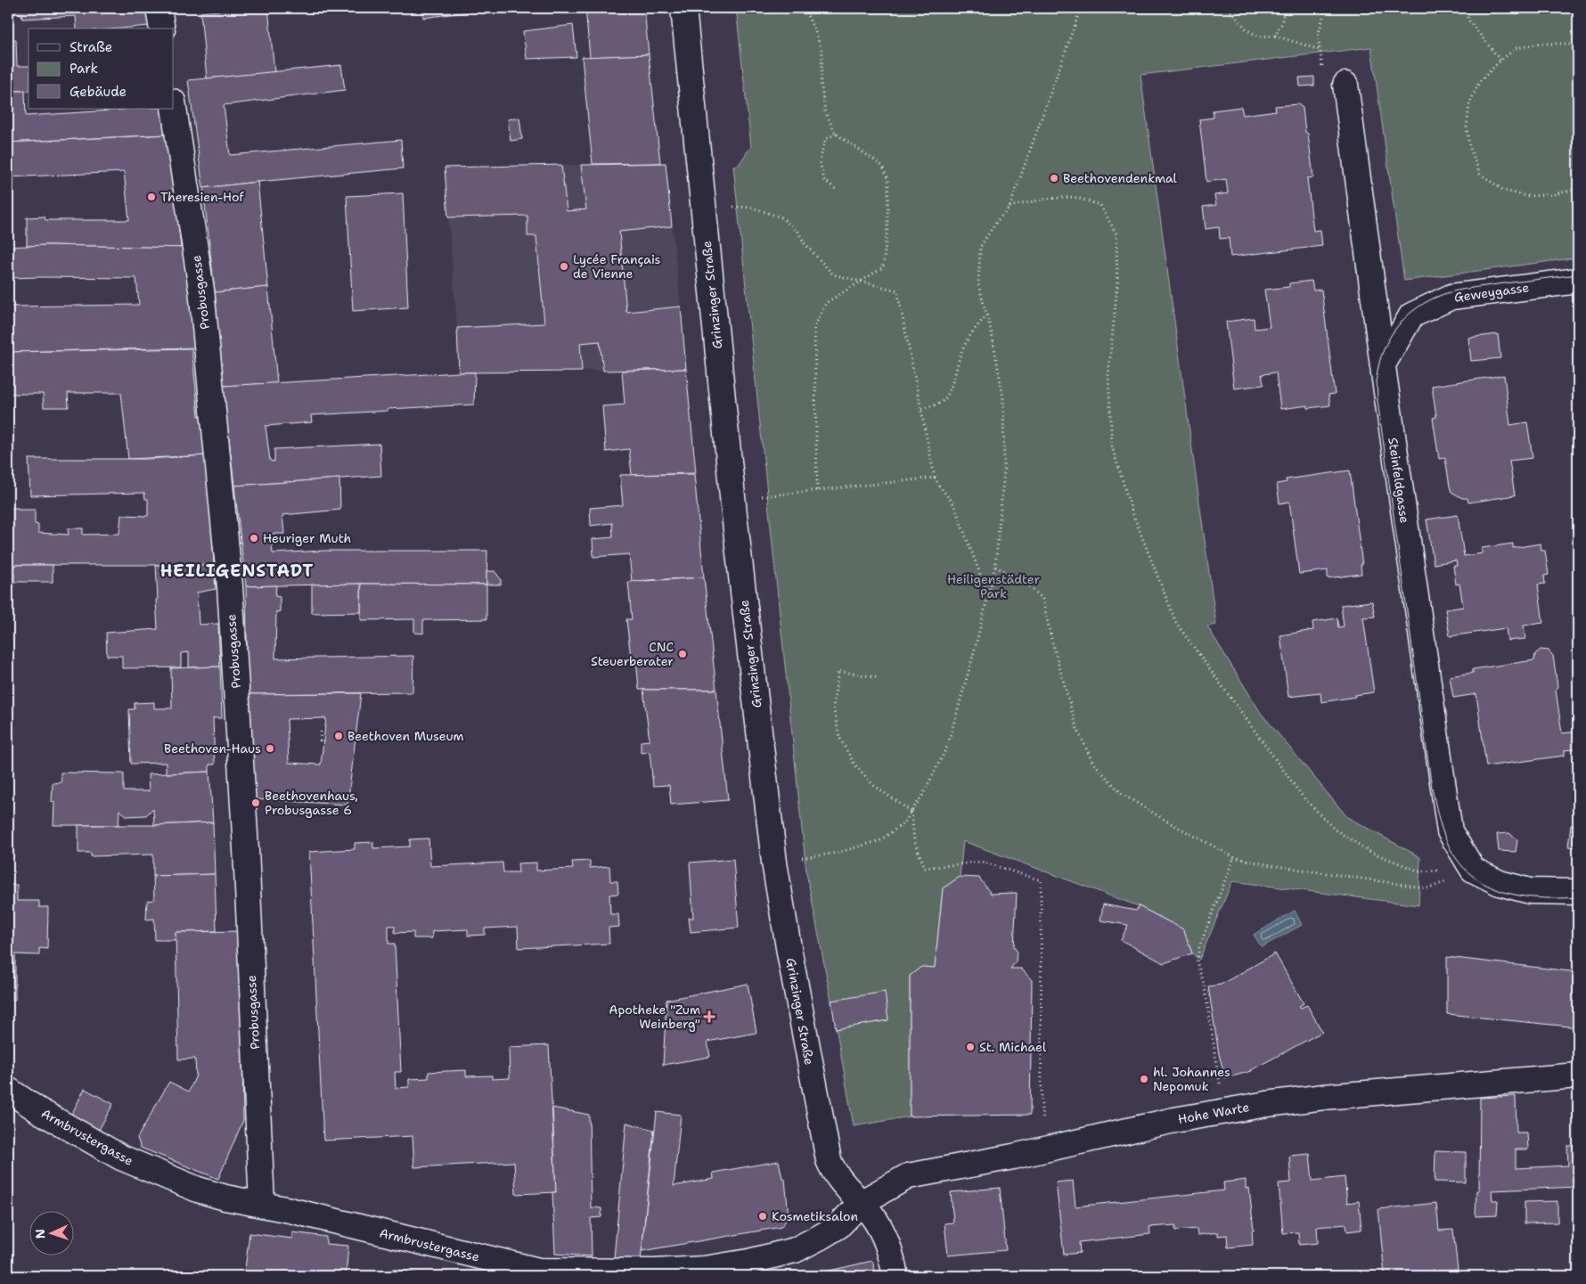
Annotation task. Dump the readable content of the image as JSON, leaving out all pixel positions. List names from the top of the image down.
{
  "streets": {
    "street": [
      "Probusgasse",
      "Geweygasse",
      "Grinzinger Straße",
      "Steinfeldgasse",
      "Hohe Warte",
      "Armbrustergasse"
    ]
  },
  "crossings": [
    ["Probusgasse", "Armbrustergasse"],
    ["Geweygasse", "Steinfeldgasse"],
    ["Grinzinger Straße", "Hohe Warte"],
    ["Grinzinger Straße", "Armbrustergasse"],
    ["Hohe Warte", "Armbrustergasse"]
  ],
  "districts": ["HEILIGENSTADT"],
  "parks": ["Heiligenstädter Park"],
  "places": {
    "other": [
      "Beethovendenkmal",
      "Theresien-Hof",
      "Lycée Français de Vienne",
      "Heuriger Muth",
      "CNC Steuerberater",
      "Beethoven Museum",
      "Beethoven-Haus",
      "Beethovenhaus, Probusgasse 6",
      "St. Michael",
      "hl. Johannes Nepomuk",
      "Kosmetiksalon"
    ],
    "health": ["Apotheke \"Zum Weinberg\""]
  },
  "legend": ["Straße", "Park", "Gebäude"],
  "north": "left"
}
